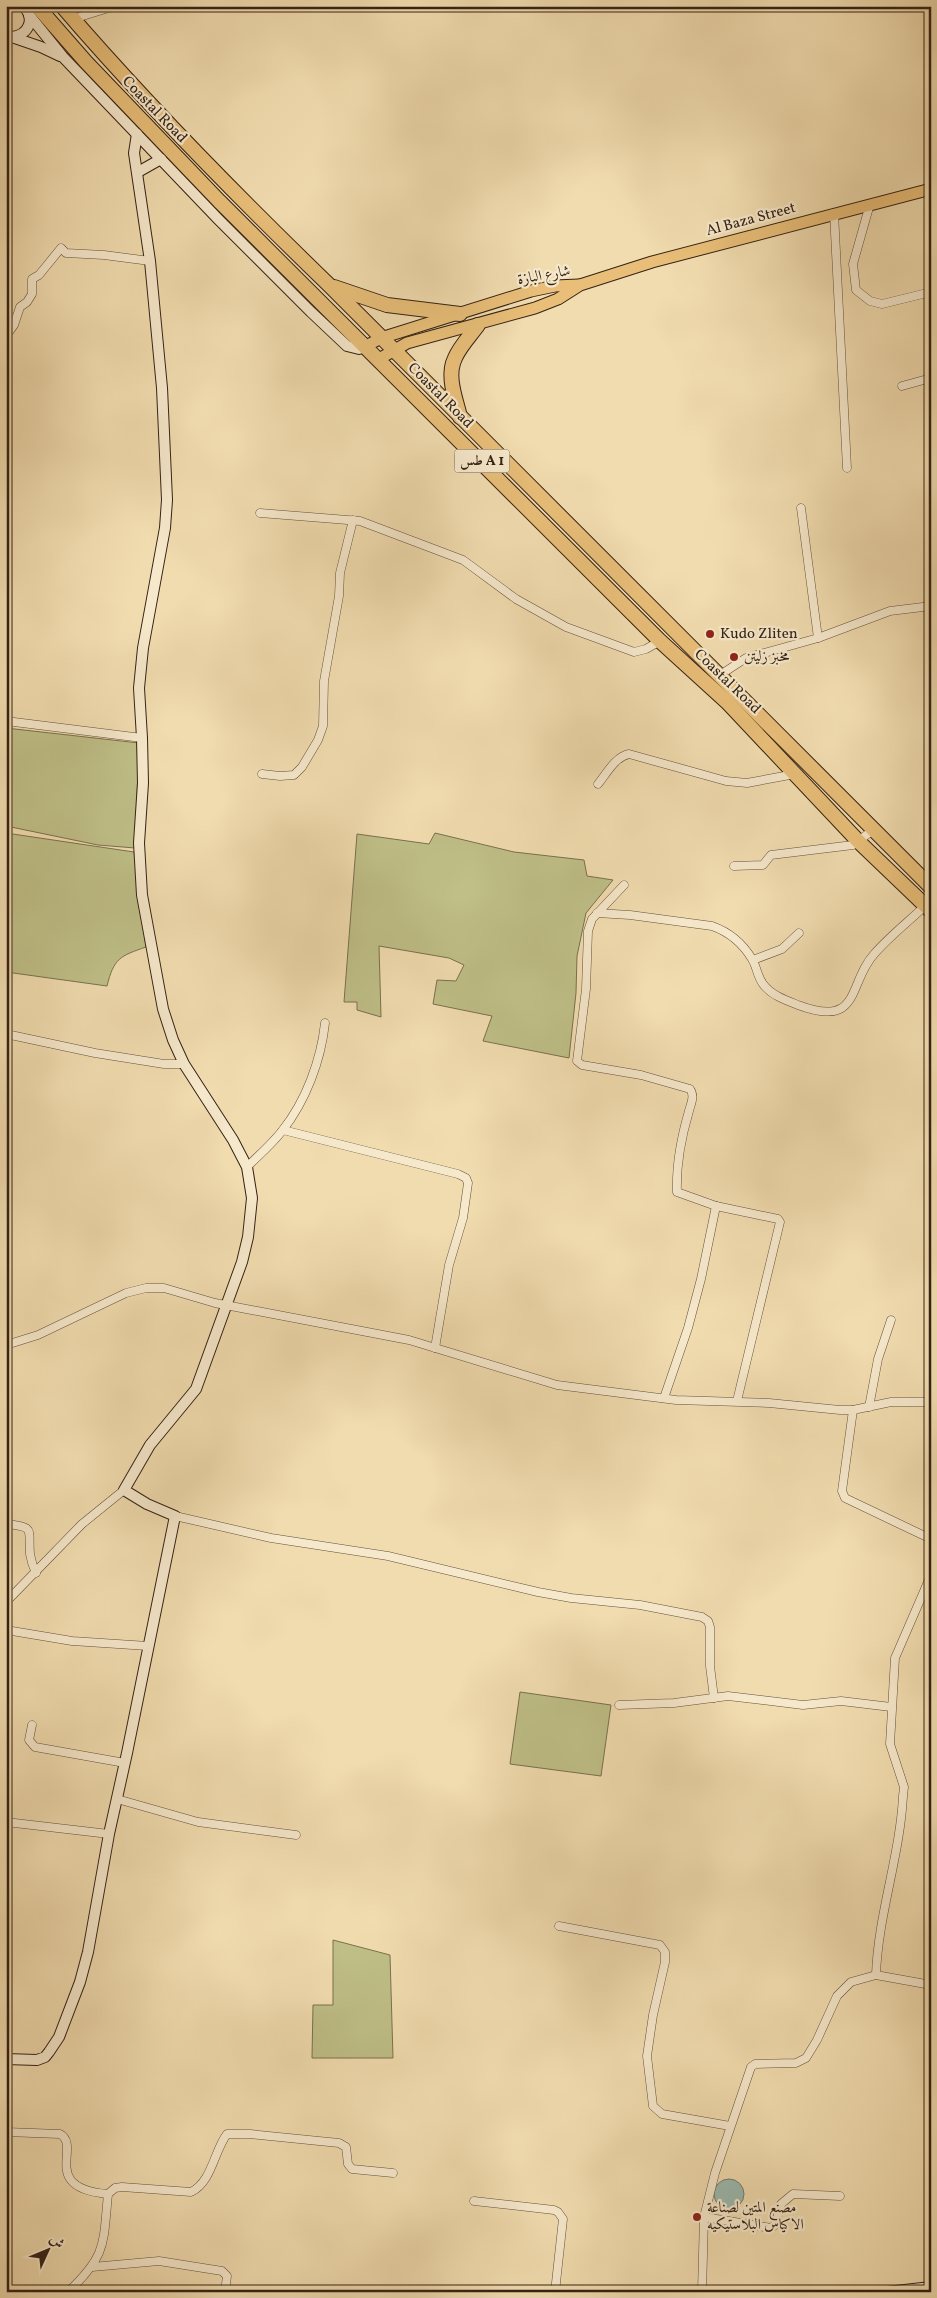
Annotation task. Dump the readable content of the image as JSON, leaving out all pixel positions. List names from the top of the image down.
{
  "streets": {
    "highway": ["Coastal Road", "طس A 1"],
    "main road": ["Al Baza Street", "شارع البازة"]
  },
  "crossings": [
    ["Coastal Road", "شارع البازة"],
    ["Al Baza Street", "شارع البازة"]
  ],
  "places": ["Kudo Zliten", "مخبز زليتن", "مصنع المتين لصناعة الاكياس البلاستيكيه"],
  "north": "top right"
}
